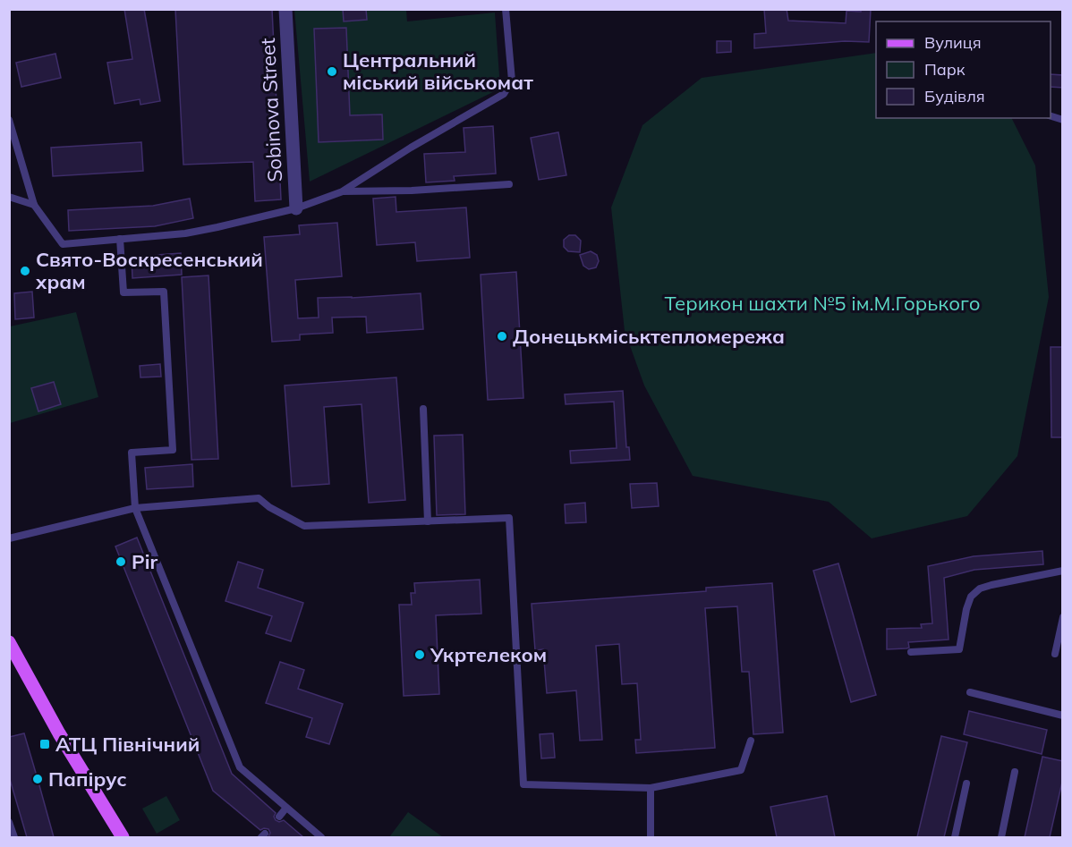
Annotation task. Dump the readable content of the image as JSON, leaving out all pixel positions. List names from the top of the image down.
{
  "streets": {
    "street": ["Sobinova Street"]
  },
  "parks": ["Терикон шахти №5 ім.М.Горького"],
  "places": {
    "other": [
      "Центральний міський військомат",
      "Свято-Воскресенський храм",
      "Донецькміськтепломережа",
      "Pir",
      "Укртелеком",
      "Папірус"
    ],
    "transit": ["АТЦ Північний"]
  },
  "legend": ["Вулиця", "Парк", "Будівля"]
}
